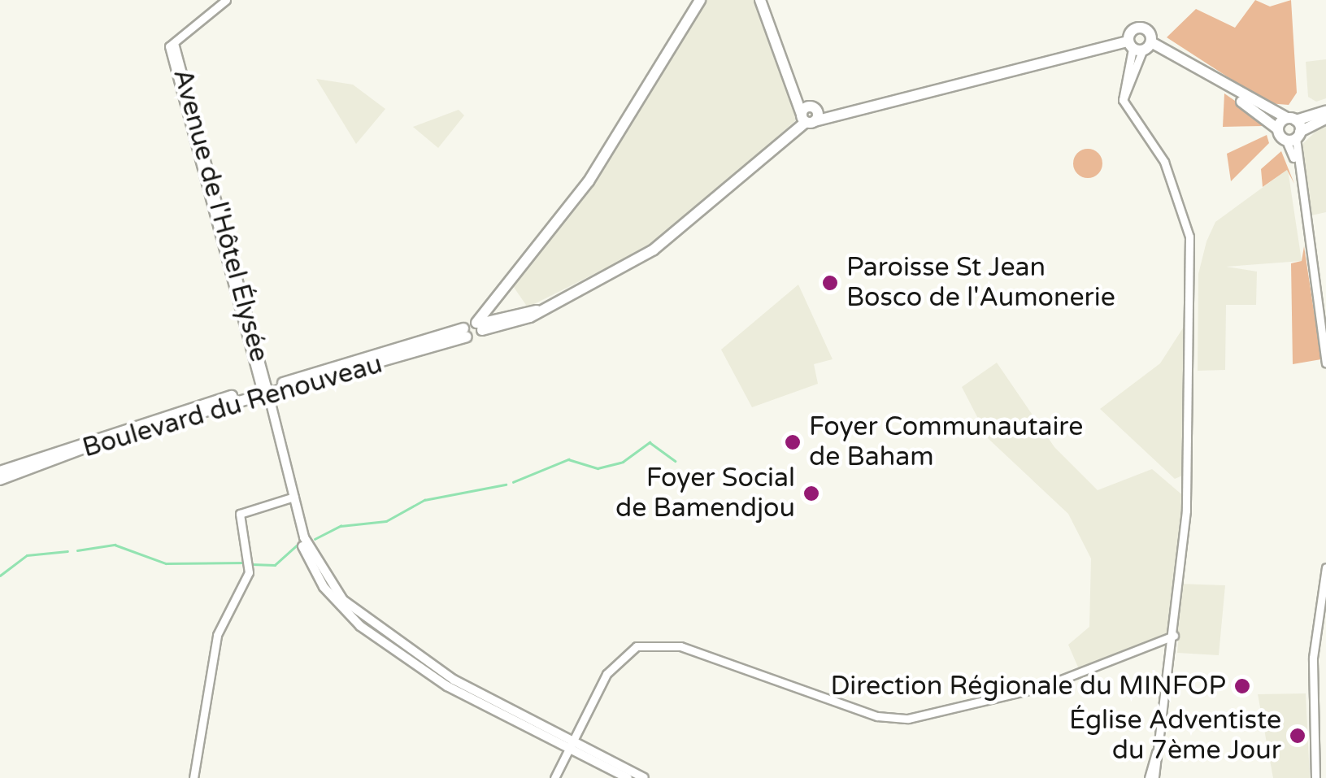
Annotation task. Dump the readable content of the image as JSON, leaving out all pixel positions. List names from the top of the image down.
{
  "streets": {
    "highway": ["Boulevard du Renouveau"],
    "street": ["Avenue de l'Hôtel Élysée"]
  },
  "crossings": [
    ["Avenue de l'Hôtel Élysée", "Boulevard du Renouveau"]
  ],
  "places": [
    "Paroisse St Jean Bosco de l'Aumonerie",
    "Foyer Communautaire de Baham",
    "Foyer Social de Bamendjou",
    "Direction Régionale du MINFOP",
    "Église Adventiste du 7ème Jour"
  ]
}
